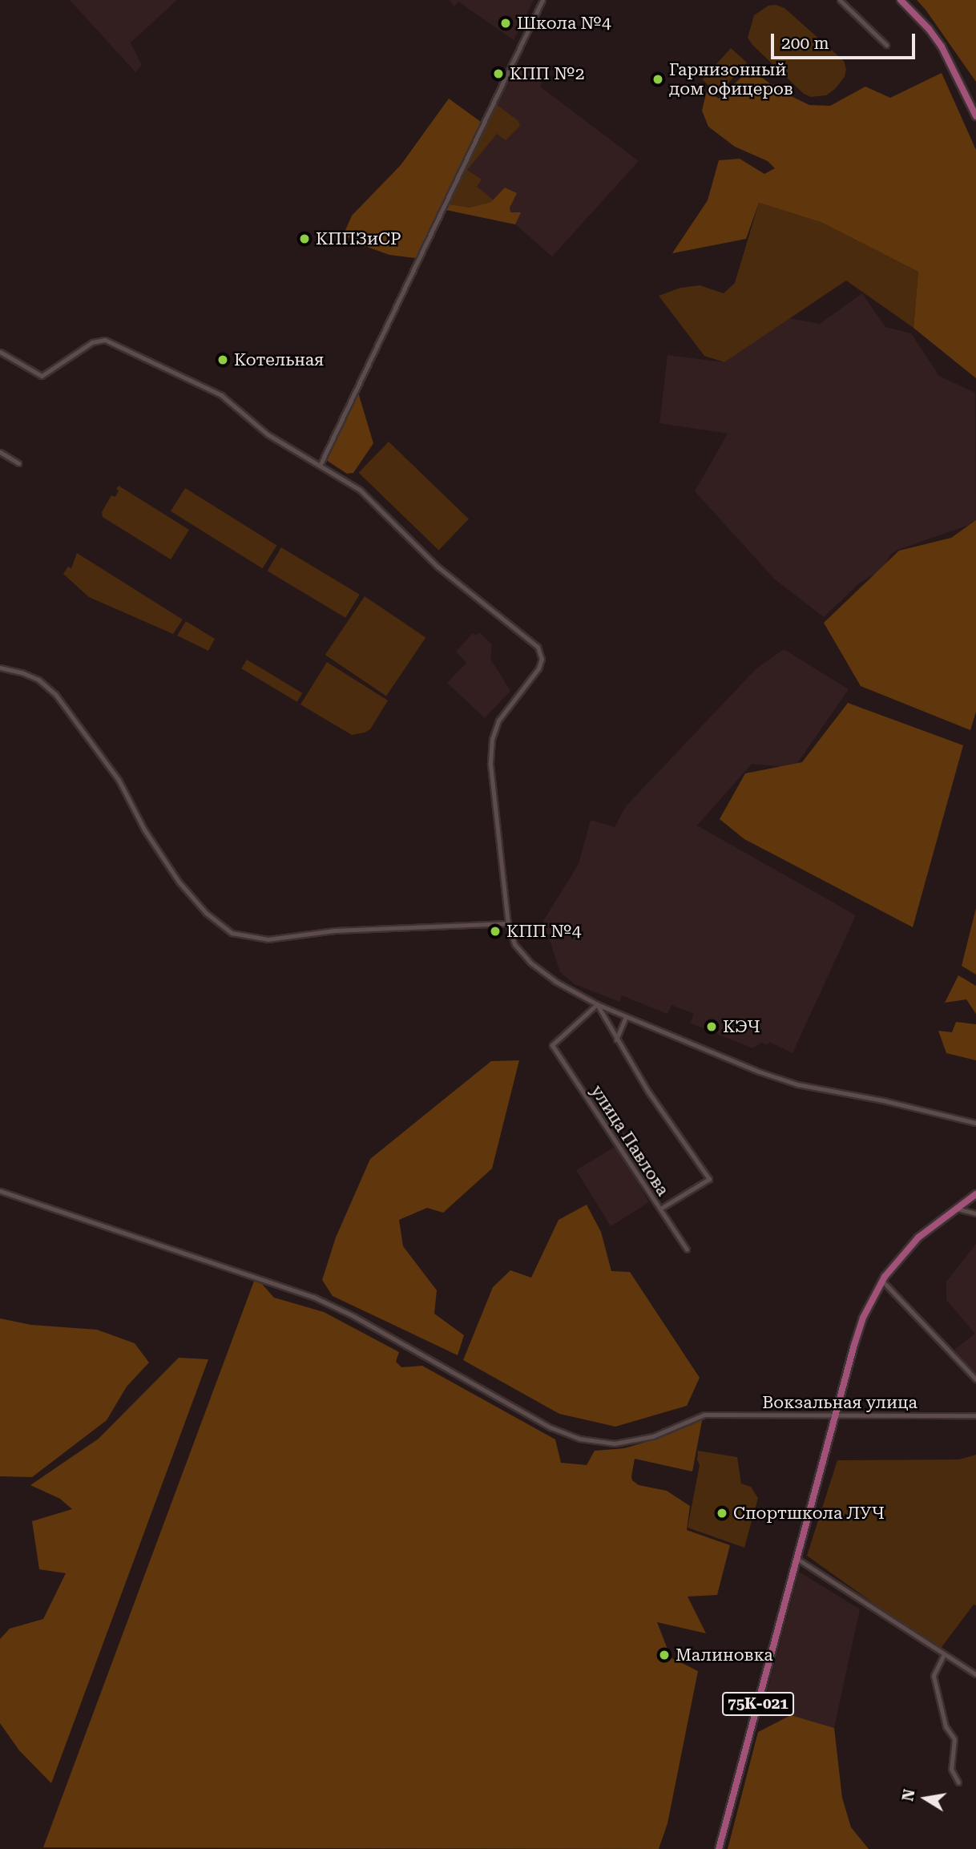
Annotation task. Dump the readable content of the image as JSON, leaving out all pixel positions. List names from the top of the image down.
{
  "streets": {
    "main road": ["75К-021"],
    "street": ["улица Павлова", "Вокзальная улица"]
  },
  "crossings": [
    ["Вокзальная улица", "75К-021"]
  ],
  "places": [
    "Школа №4",
    "КПП №2",
    "Гарнизонный дом офицеров",
    "КППЗиСР",
    "Котельная",
    "КПП №4",
    "КЭЧ",
    "Спортшкола ЛУЧ",
    "Малиновка"
  ],
  "scale_bar": "200 m",
  "north": "left"
}
